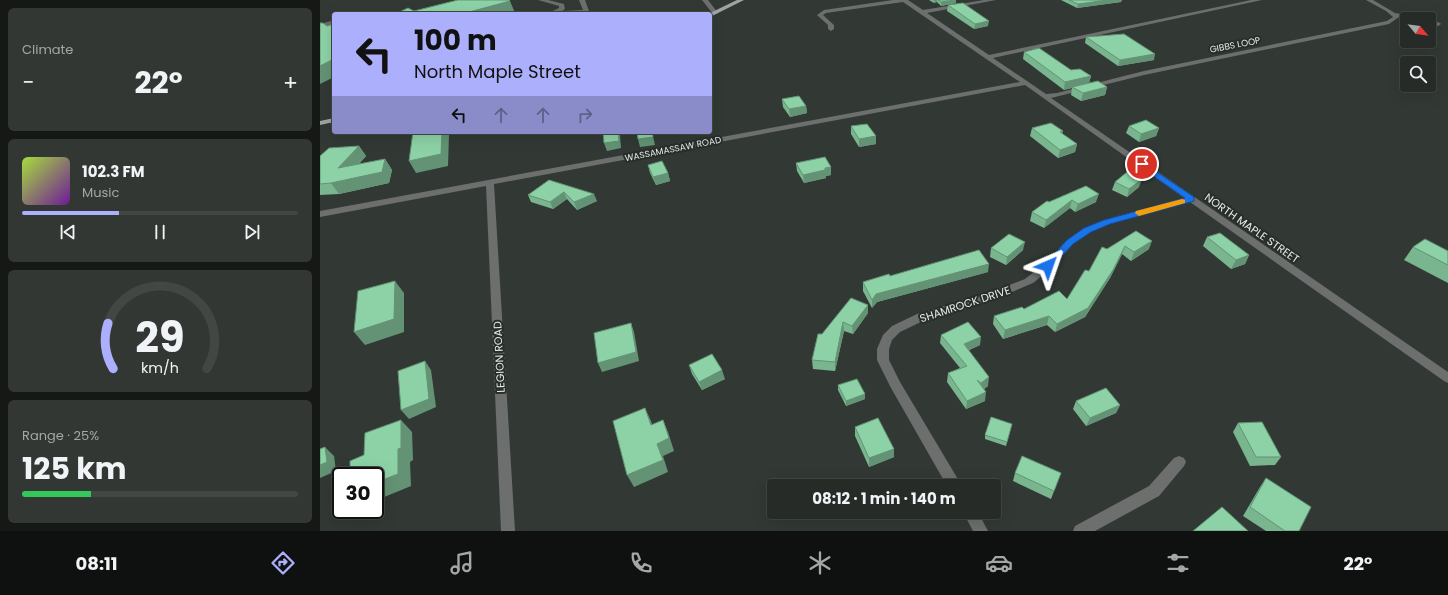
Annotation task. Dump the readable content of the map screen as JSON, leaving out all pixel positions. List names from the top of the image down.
{
  "streets": {
    "street": [
      "GIBBS LOOP",
      "WASSAMASSAW ROAD",
      "NORTH MAPLE STREET",
      "SHAMROCK DRIVE",
      "LEGION ROAD"
    ]
  },
  "crossings": [
    ["GIBBS LOOP", "NORTH MAPLE STREET"],
    ["WASSAMASSAW ROAD", "NORTH MAPLE STREET"],
    ["WASSAMASSAW ROAD", "LEGION ROAD"],
    ["NORTH MAPLE STREET", "SHAMROCK DRIVE"]
  ],
  "north": "bottom right",
  "page": {
    "tile": [
      "Climate",
      ["Range · 25%", "125 km"]
    ],
    "turn": ["100 m", "North Maple Street"],
    "heat": ["−", "22°", "+"],
    "song": ["102.3 FM", "Music"],
    "limit": "30",
    "trip": "08:12 · 1 min · 140 m",
    "tabs": ["08:11", "22°"],
    "gauge": ["29", "km/h"]
  }
}
